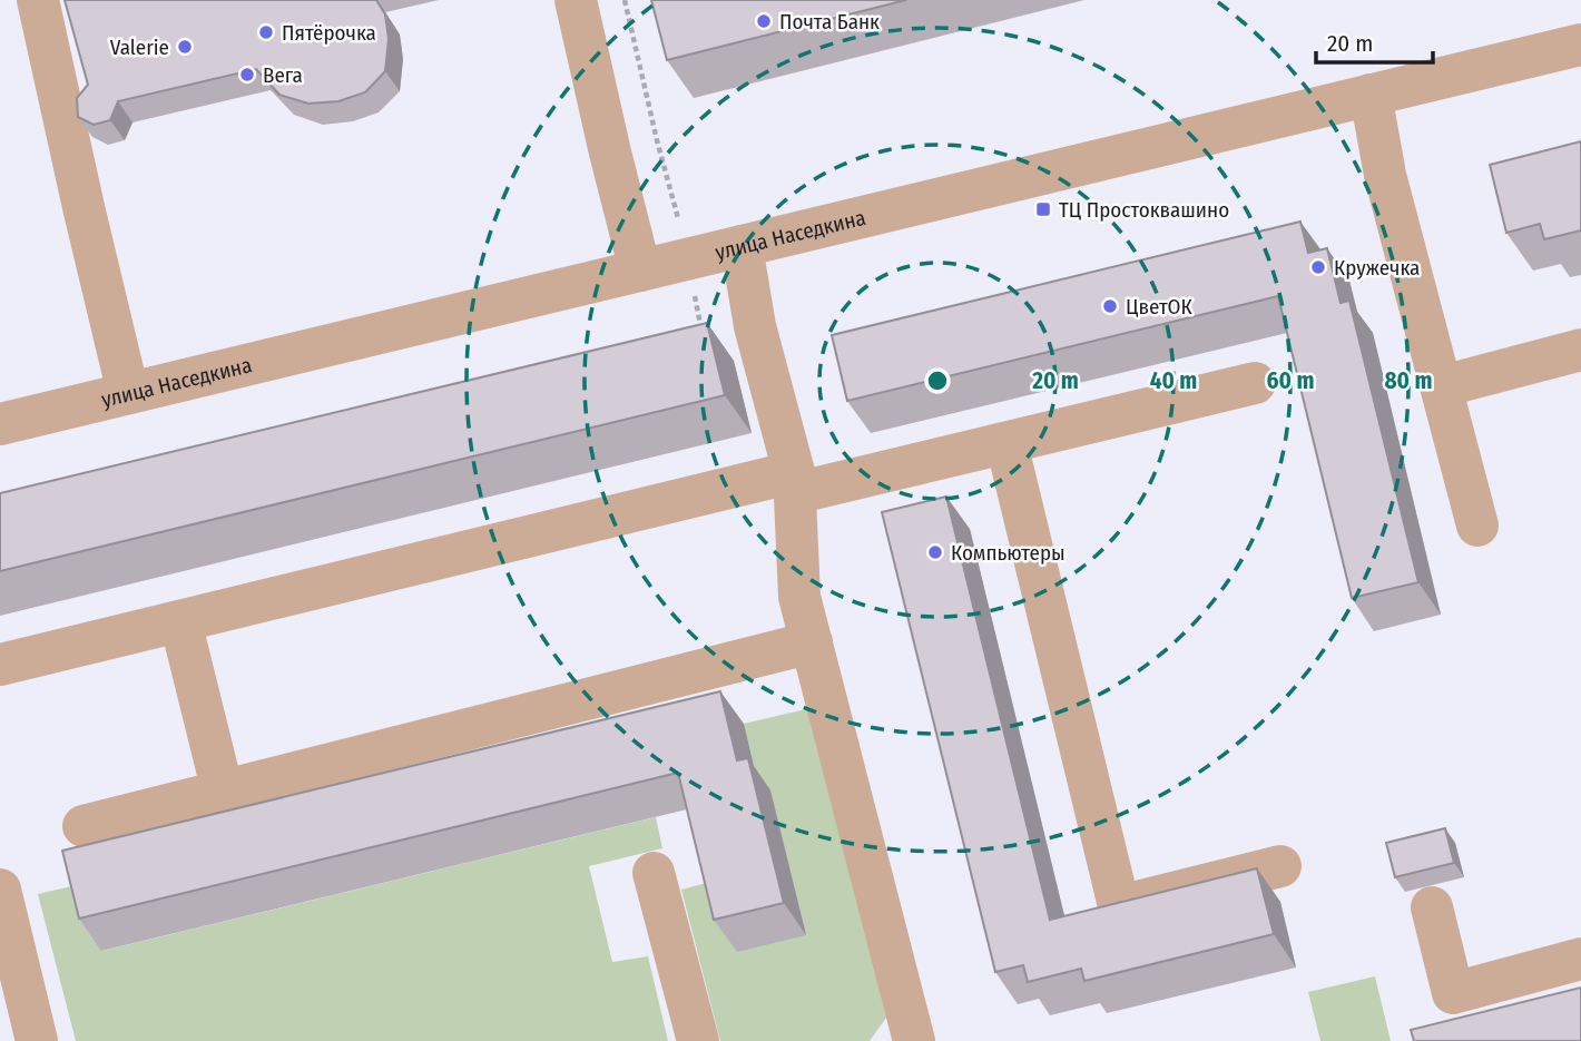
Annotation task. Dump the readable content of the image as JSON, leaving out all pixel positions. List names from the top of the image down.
{
  "streets": {
    "street": ["улица Наседкина"]
  },
  "places": {
    "other": [
      "Почта Банк",
      "Пятёрочка",
      "Valerie",
      "Вега",
      "Кружечка",
      "ЦветОК",
      "Компьютеры"
    ],
    "transit": ["ТЦ Простоквашино"]
  },
  "scale_bar": "20 m",
  "rings": [
    "20 m",
    "40 m",
    "60 m",
    "80 m"
  ]
}
